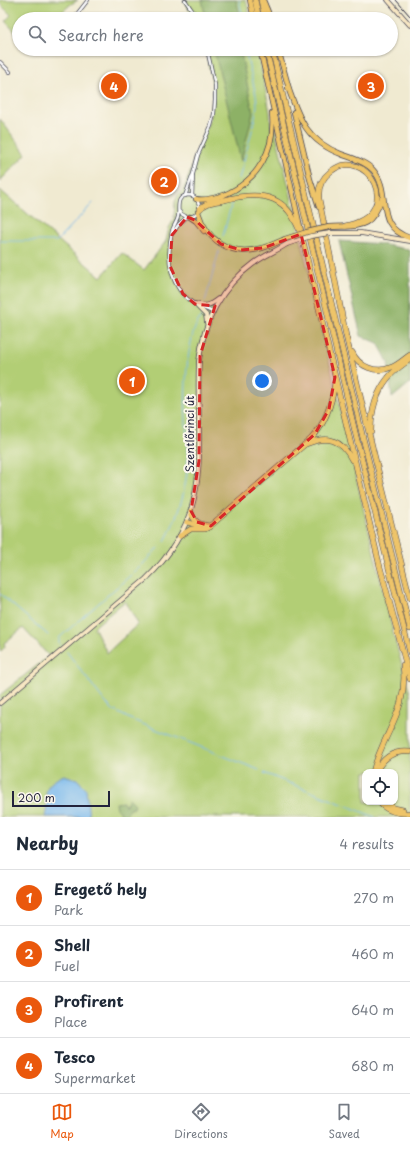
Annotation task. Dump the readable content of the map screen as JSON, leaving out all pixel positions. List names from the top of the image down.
{
  "streets": {
    "main road": ["Szentlőrinci út"]
  },
  "scale_bar": "200 m",
  "page": {
    "search": "Search here",
    "pins": [
      "3",
      "4",
      "2",
      "1"
    ],
    "scale": "200 m",
    "heading": ["Nearby", "4 results"],
    "list": [
      {
        "mark": "1",
        "name": "Eregető hely",
        "note": "Park",
        "value": "270 m"
      },
      {
        "mark": "2",
        "name": "Shell",
        "note": "Fuel",
        "value": "460 m"
      },
      {
        "mark": "3",
        "name": "Profirent",
        "note": "Place",
        "value": "640 m"
      },
      {
        "mark": "4",
        "name": "Tesco",
        "note": "Supermarket",
        "value": "680 m"
      }
    ],
    "nav": ["Map", "Directions", "Saved"]
  }
}
